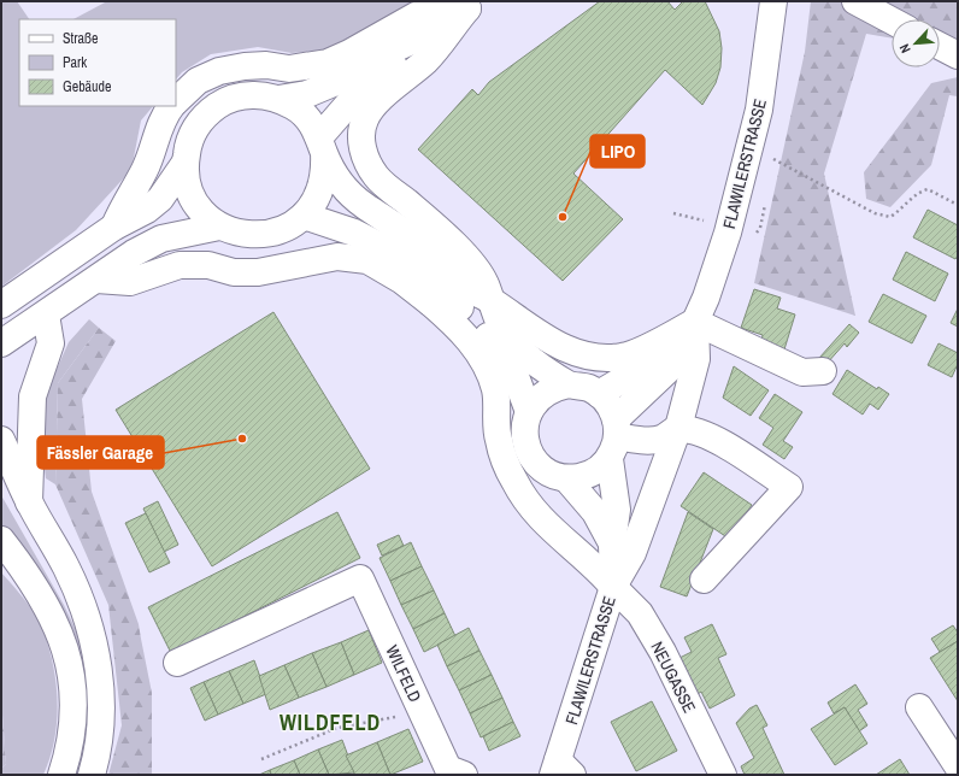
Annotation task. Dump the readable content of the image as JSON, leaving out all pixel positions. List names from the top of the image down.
{
  "streets": {
    "main road": ["FLAWILERSTRASSE", "WILFELD", "NEUGASSE"]
  },
  "crossings": [
    ["FLAWILERSTRASSE", "NEUGASSE"]
  ],
  "districts": ["WILDFELD"],
  "places": ["LIPO", "Fässler Garage"],
  "legend": ["Straße", "Park", "Gebäude"],
  "north": "bottom left"
}
